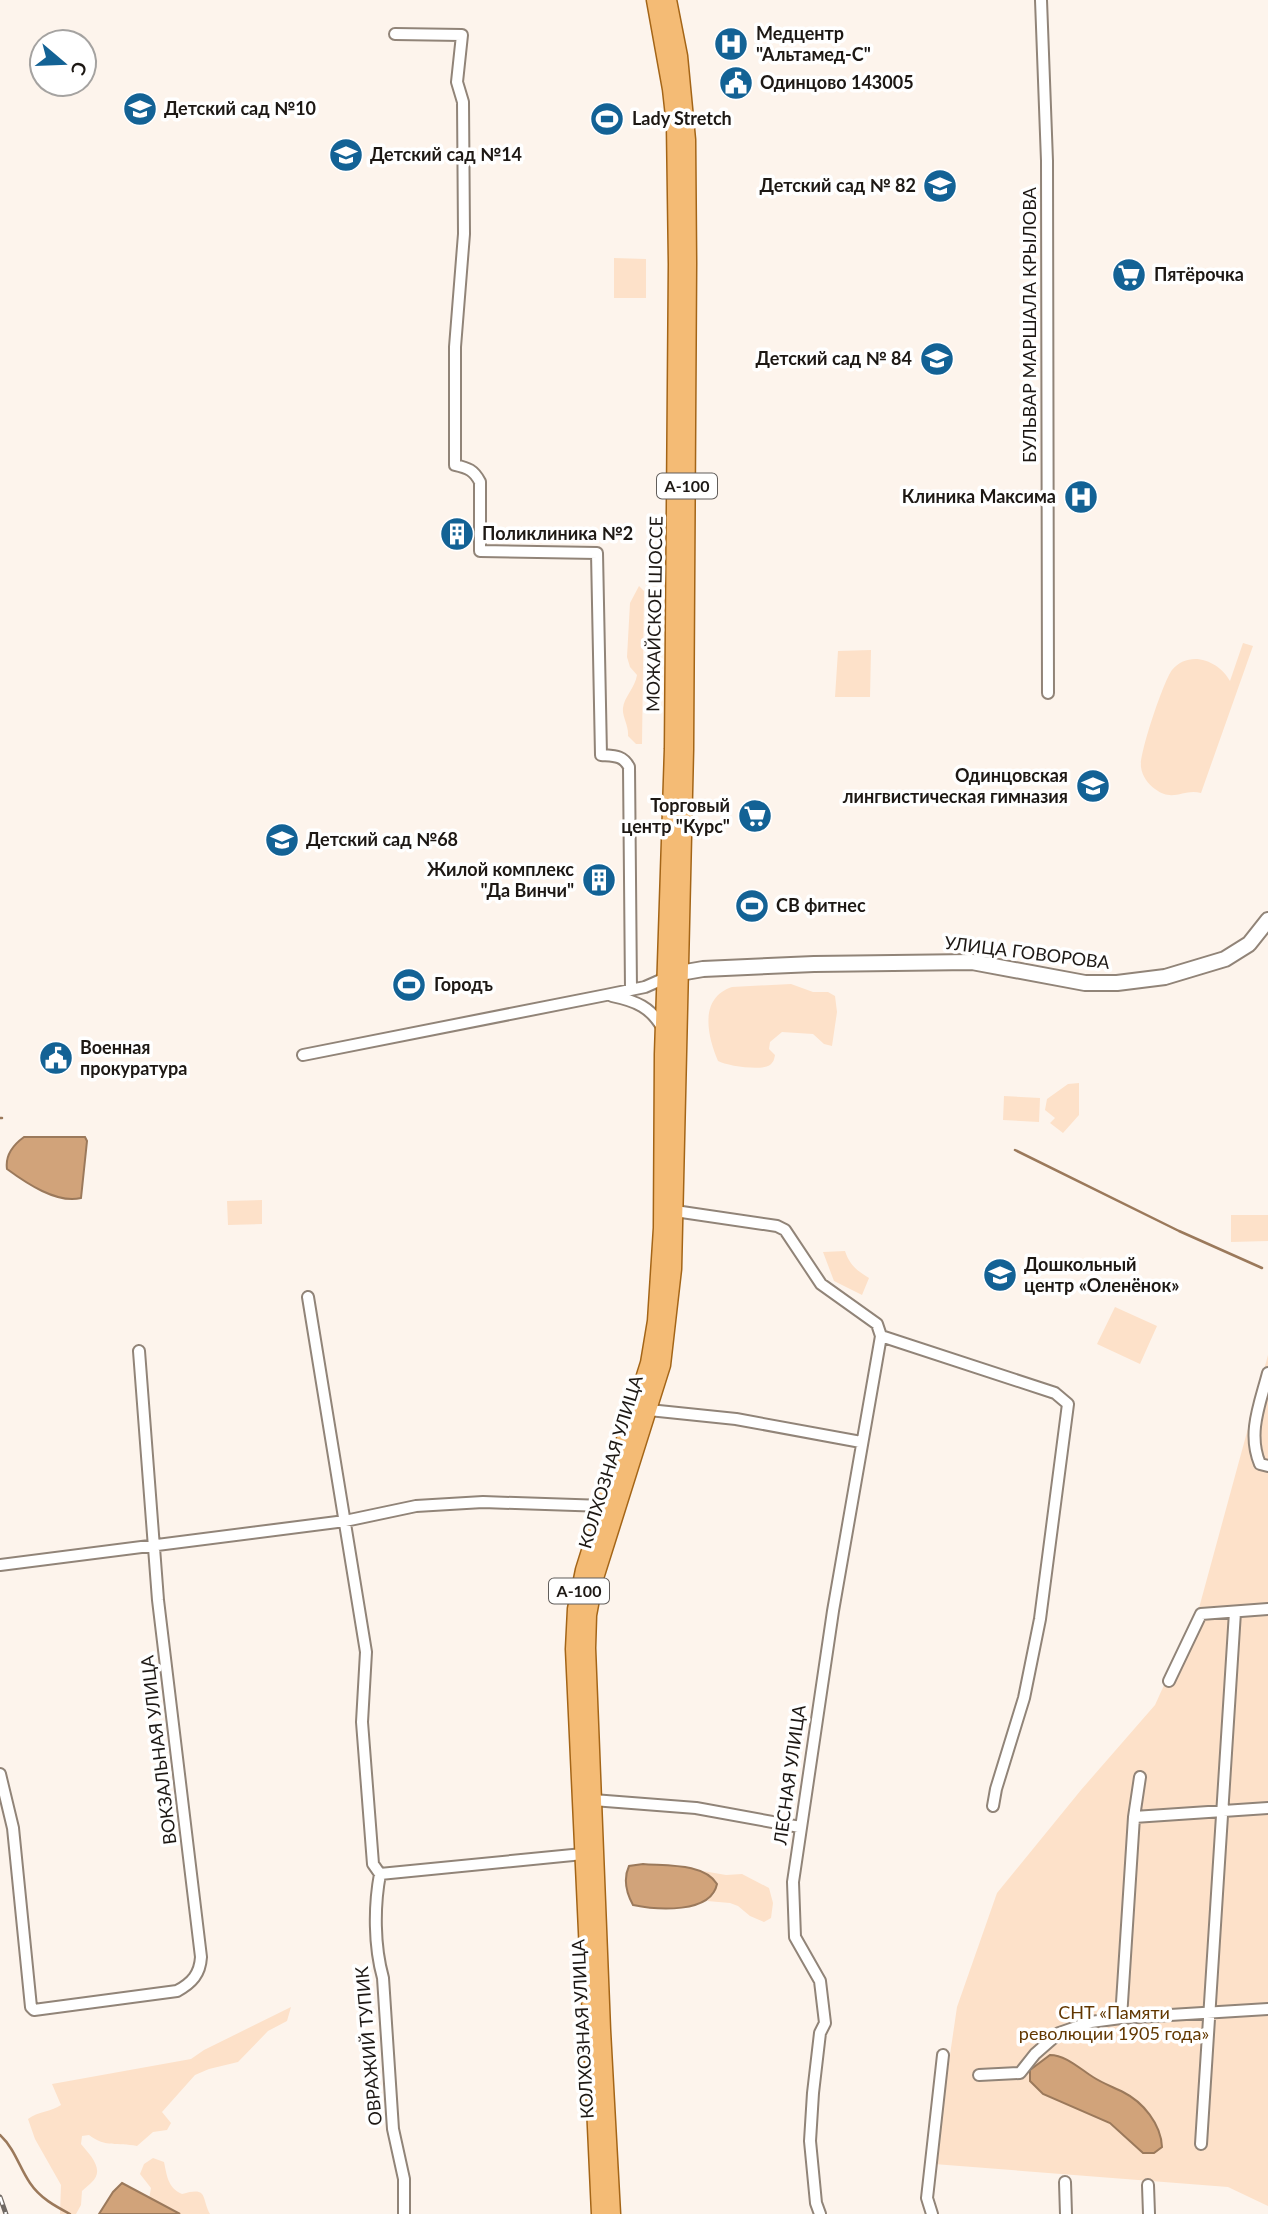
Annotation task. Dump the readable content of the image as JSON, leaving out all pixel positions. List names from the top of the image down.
{
  "streets": {
    "main road": [
      "А-100",
      "МОЖАЙСКОЕ ШОССЕ",
      "УЛИЦА ГОВОРОВА",
      "КОЛХОЗНАЯ УЛИЦА"
    ],
    "street": [
      "БУЛЬВАР МАРШАЛА КРЫЛОВА",
      "ВОКЗАЛЬНАЯ УЛИЦА",
      "ЛЕСНАЯ УЛИЦА",
      "ОВРАЖИЙ ТУПИК"
    ]
  },
  "crossings": [
    ["МОЖАЙСКОЕ ШОССЕ", "УЛИЦА ГОВОРОВА"],
    ["МОЖАЙСКОЕ ШОССЕ", "КОЛХОЗНАЯ УЛИЦА"],
    ["УЛИЦА ГОВОРОВА", "КОЛХОЗНАЯ УЛИЦА"]
  ],
  "parks": ["СНТ «Памяти революции 1905 года»"],
  "places": {
    "hospital": ["Медцентр \"Альтамед-С\"", "Клиника Максима"],
    "public building": ["Одинцово 143005", "Военная прокуратура"],
    "school or university": [
      "Детский сад №10",
      "Детский сад №14",
      "Детский сад № 82",
      "Детский сад № 84",
      "Одинцовская лингвистическая гимназия",
      "Детский сад №68",
      "Дошкольный центр «Оленёнок»"
    ],
    "sports": ["Lady Stretch", "СВ фитнес", "Городъ"],
    "supermarket": ["Пятёрочка", "Торговый центр \"Курс\""],
    "building": ["Поликлиника №2", "Жилой комплекс \"Да Винчи\""]
  },
  "north": "right"
}
